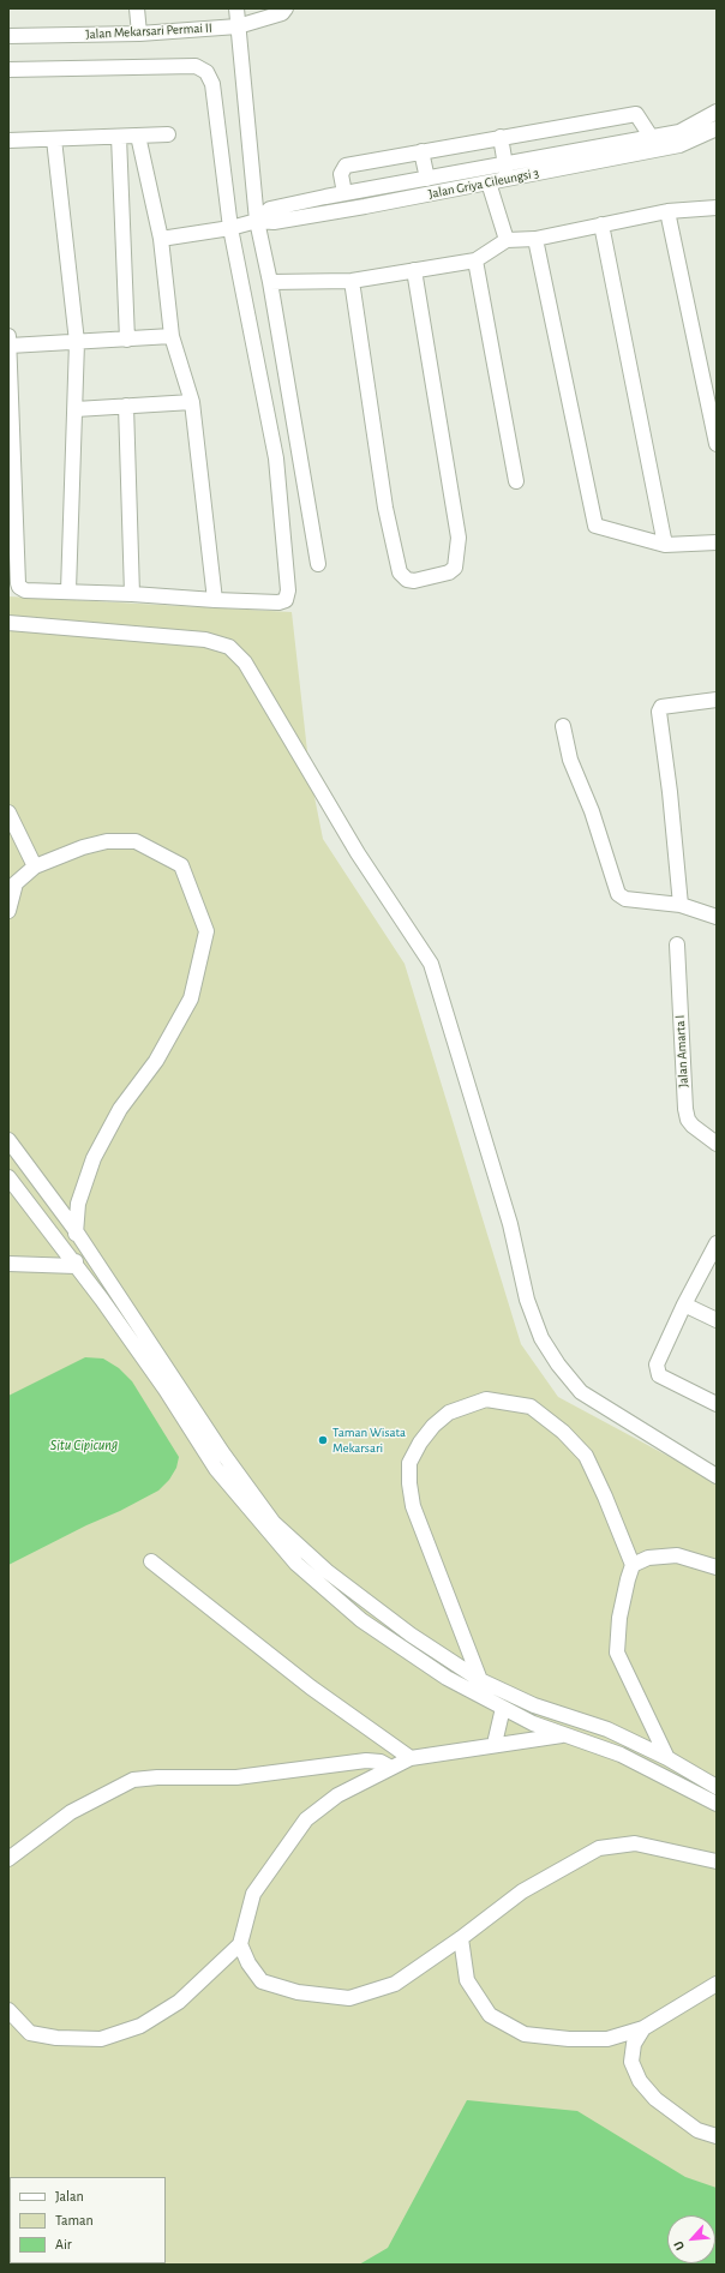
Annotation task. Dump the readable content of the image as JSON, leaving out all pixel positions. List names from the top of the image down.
{
  "streets": {
    "street": ["Jalan Mekarsari Permai II", "Jalan Griya Cileungsi 3", "Jalan Amarta I"]
  },
  "water": ["Situ Cipicung"],
  "places": ["Taman Wisata Mekarsari"],
  "legend": ["Jalan", "Taman", "Air"],
  "north": "bottom left"
}
